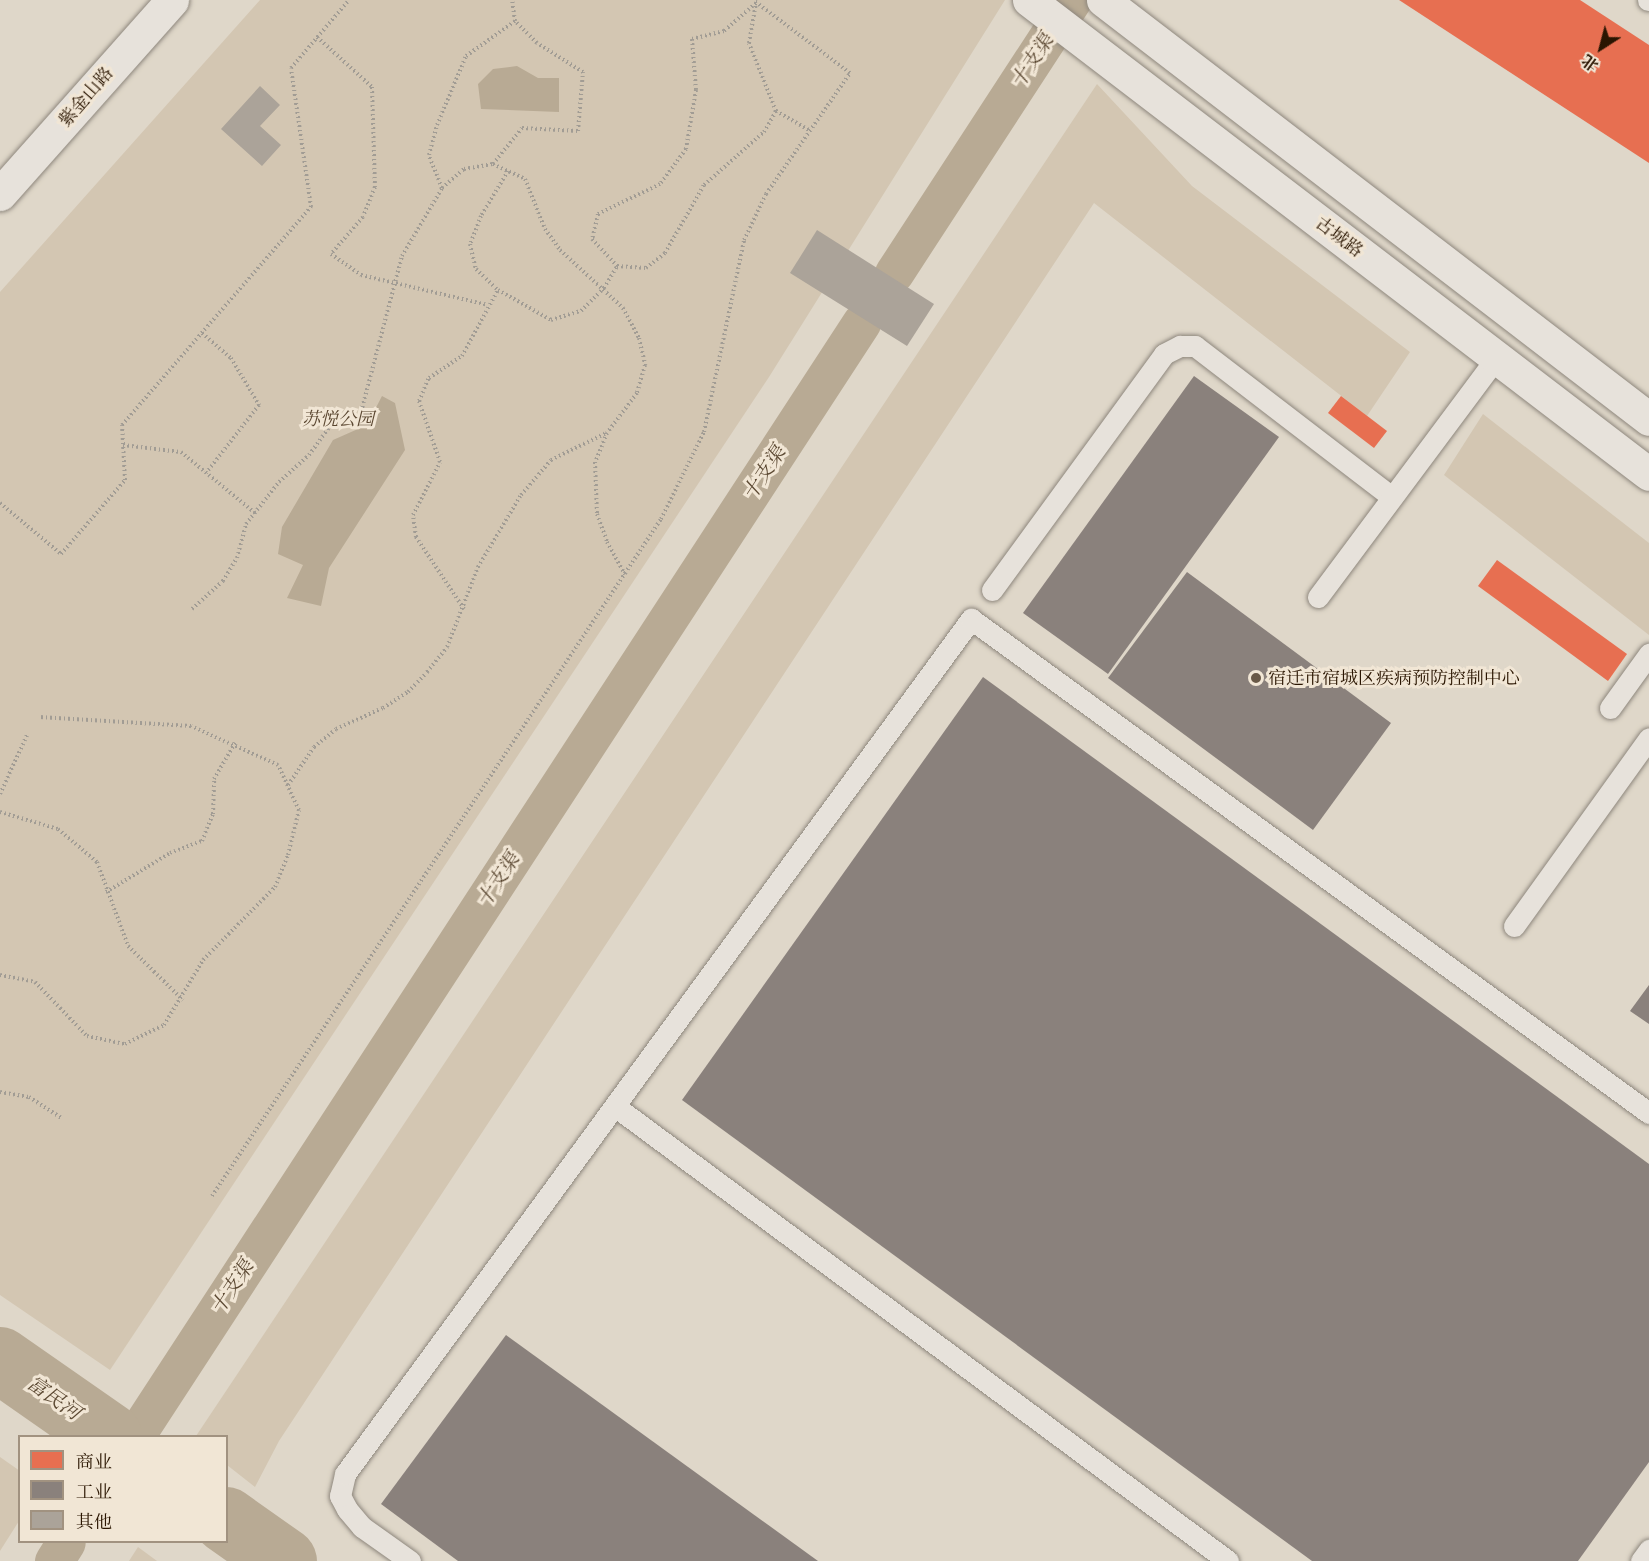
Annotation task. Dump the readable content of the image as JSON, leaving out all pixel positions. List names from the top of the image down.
{
  "streets": {
    "main road": ["紫金山路", "古城路"]
  },
  "water": ["十支渠", "富民河"],
  "parks": ["苏悦公园"],
  "places": ["宿迁市宿城区疾病预防控制中心"],
  "legend": ["商业", "工业", "其他"],
  "north": "bottom left"
}
